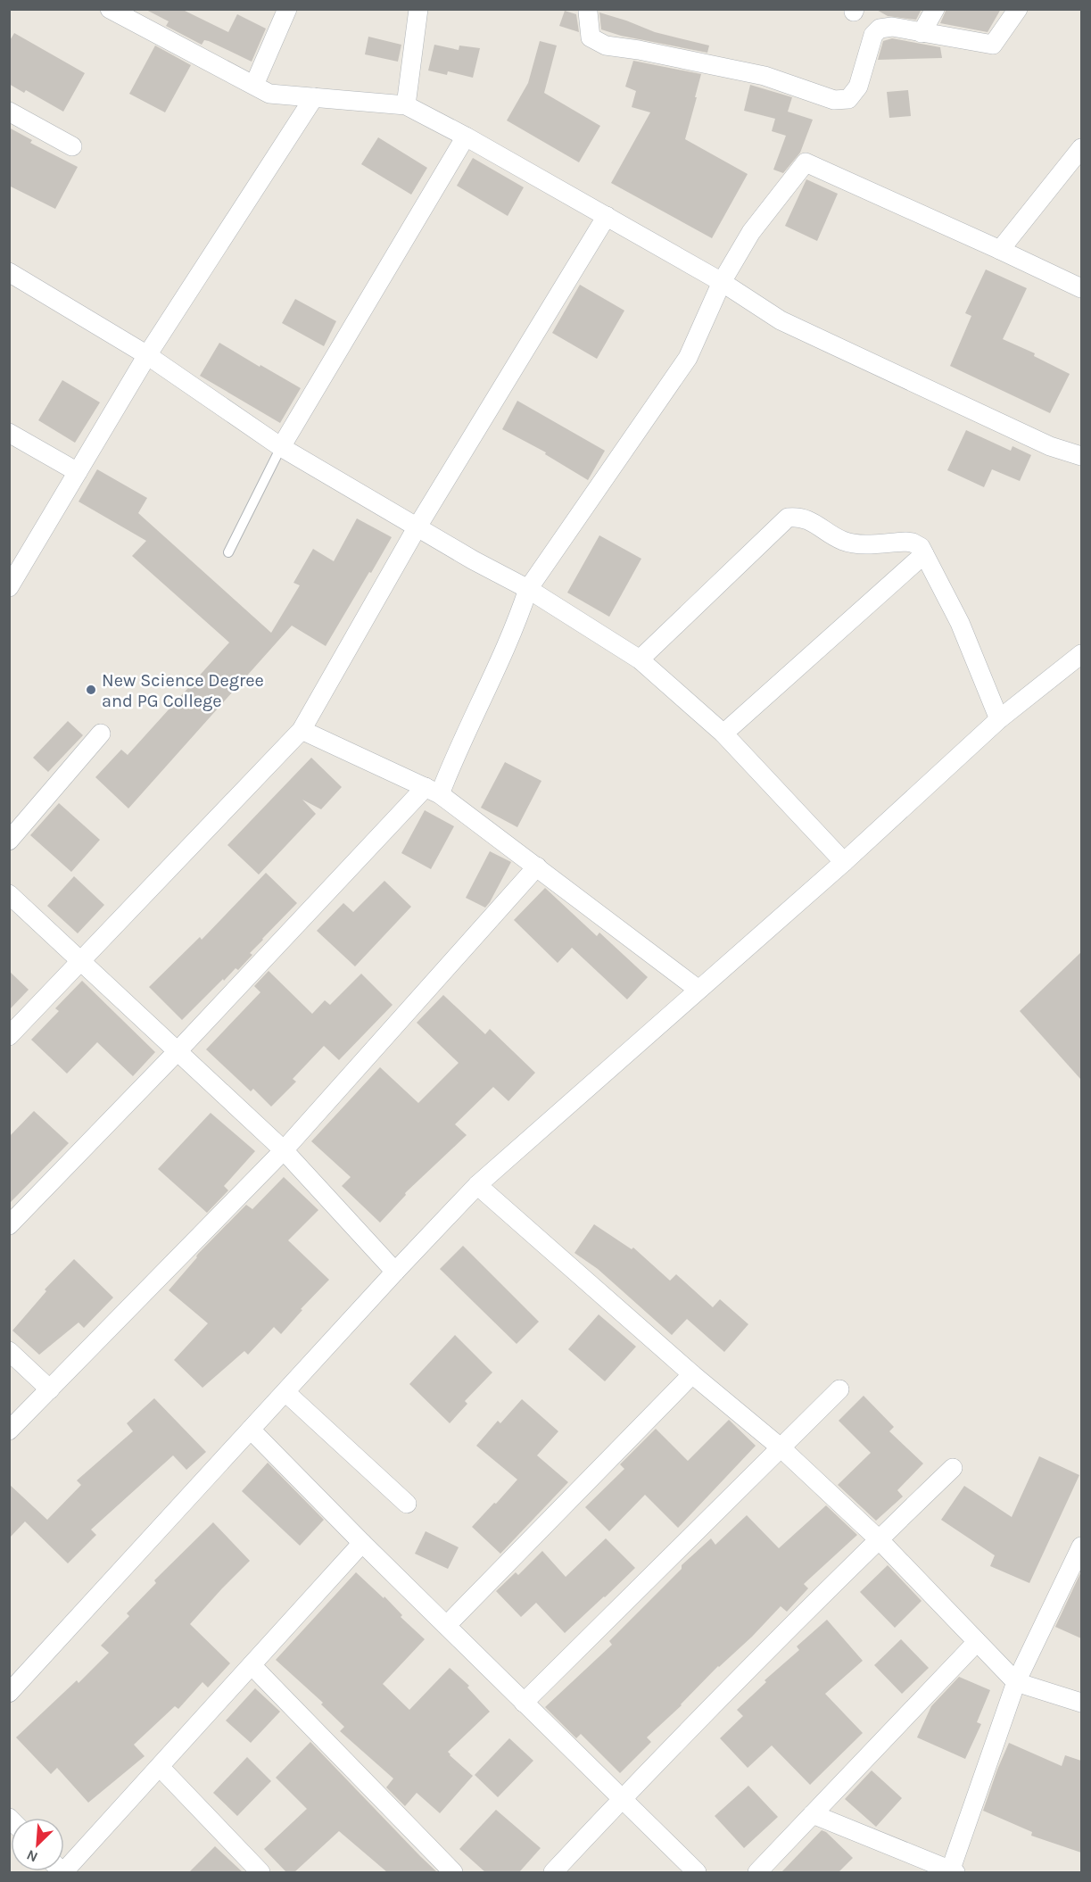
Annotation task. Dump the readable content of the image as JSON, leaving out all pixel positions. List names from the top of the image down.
{
  "places": ["New Science Degree and PG College"],
  "north": "bottom left"
}
